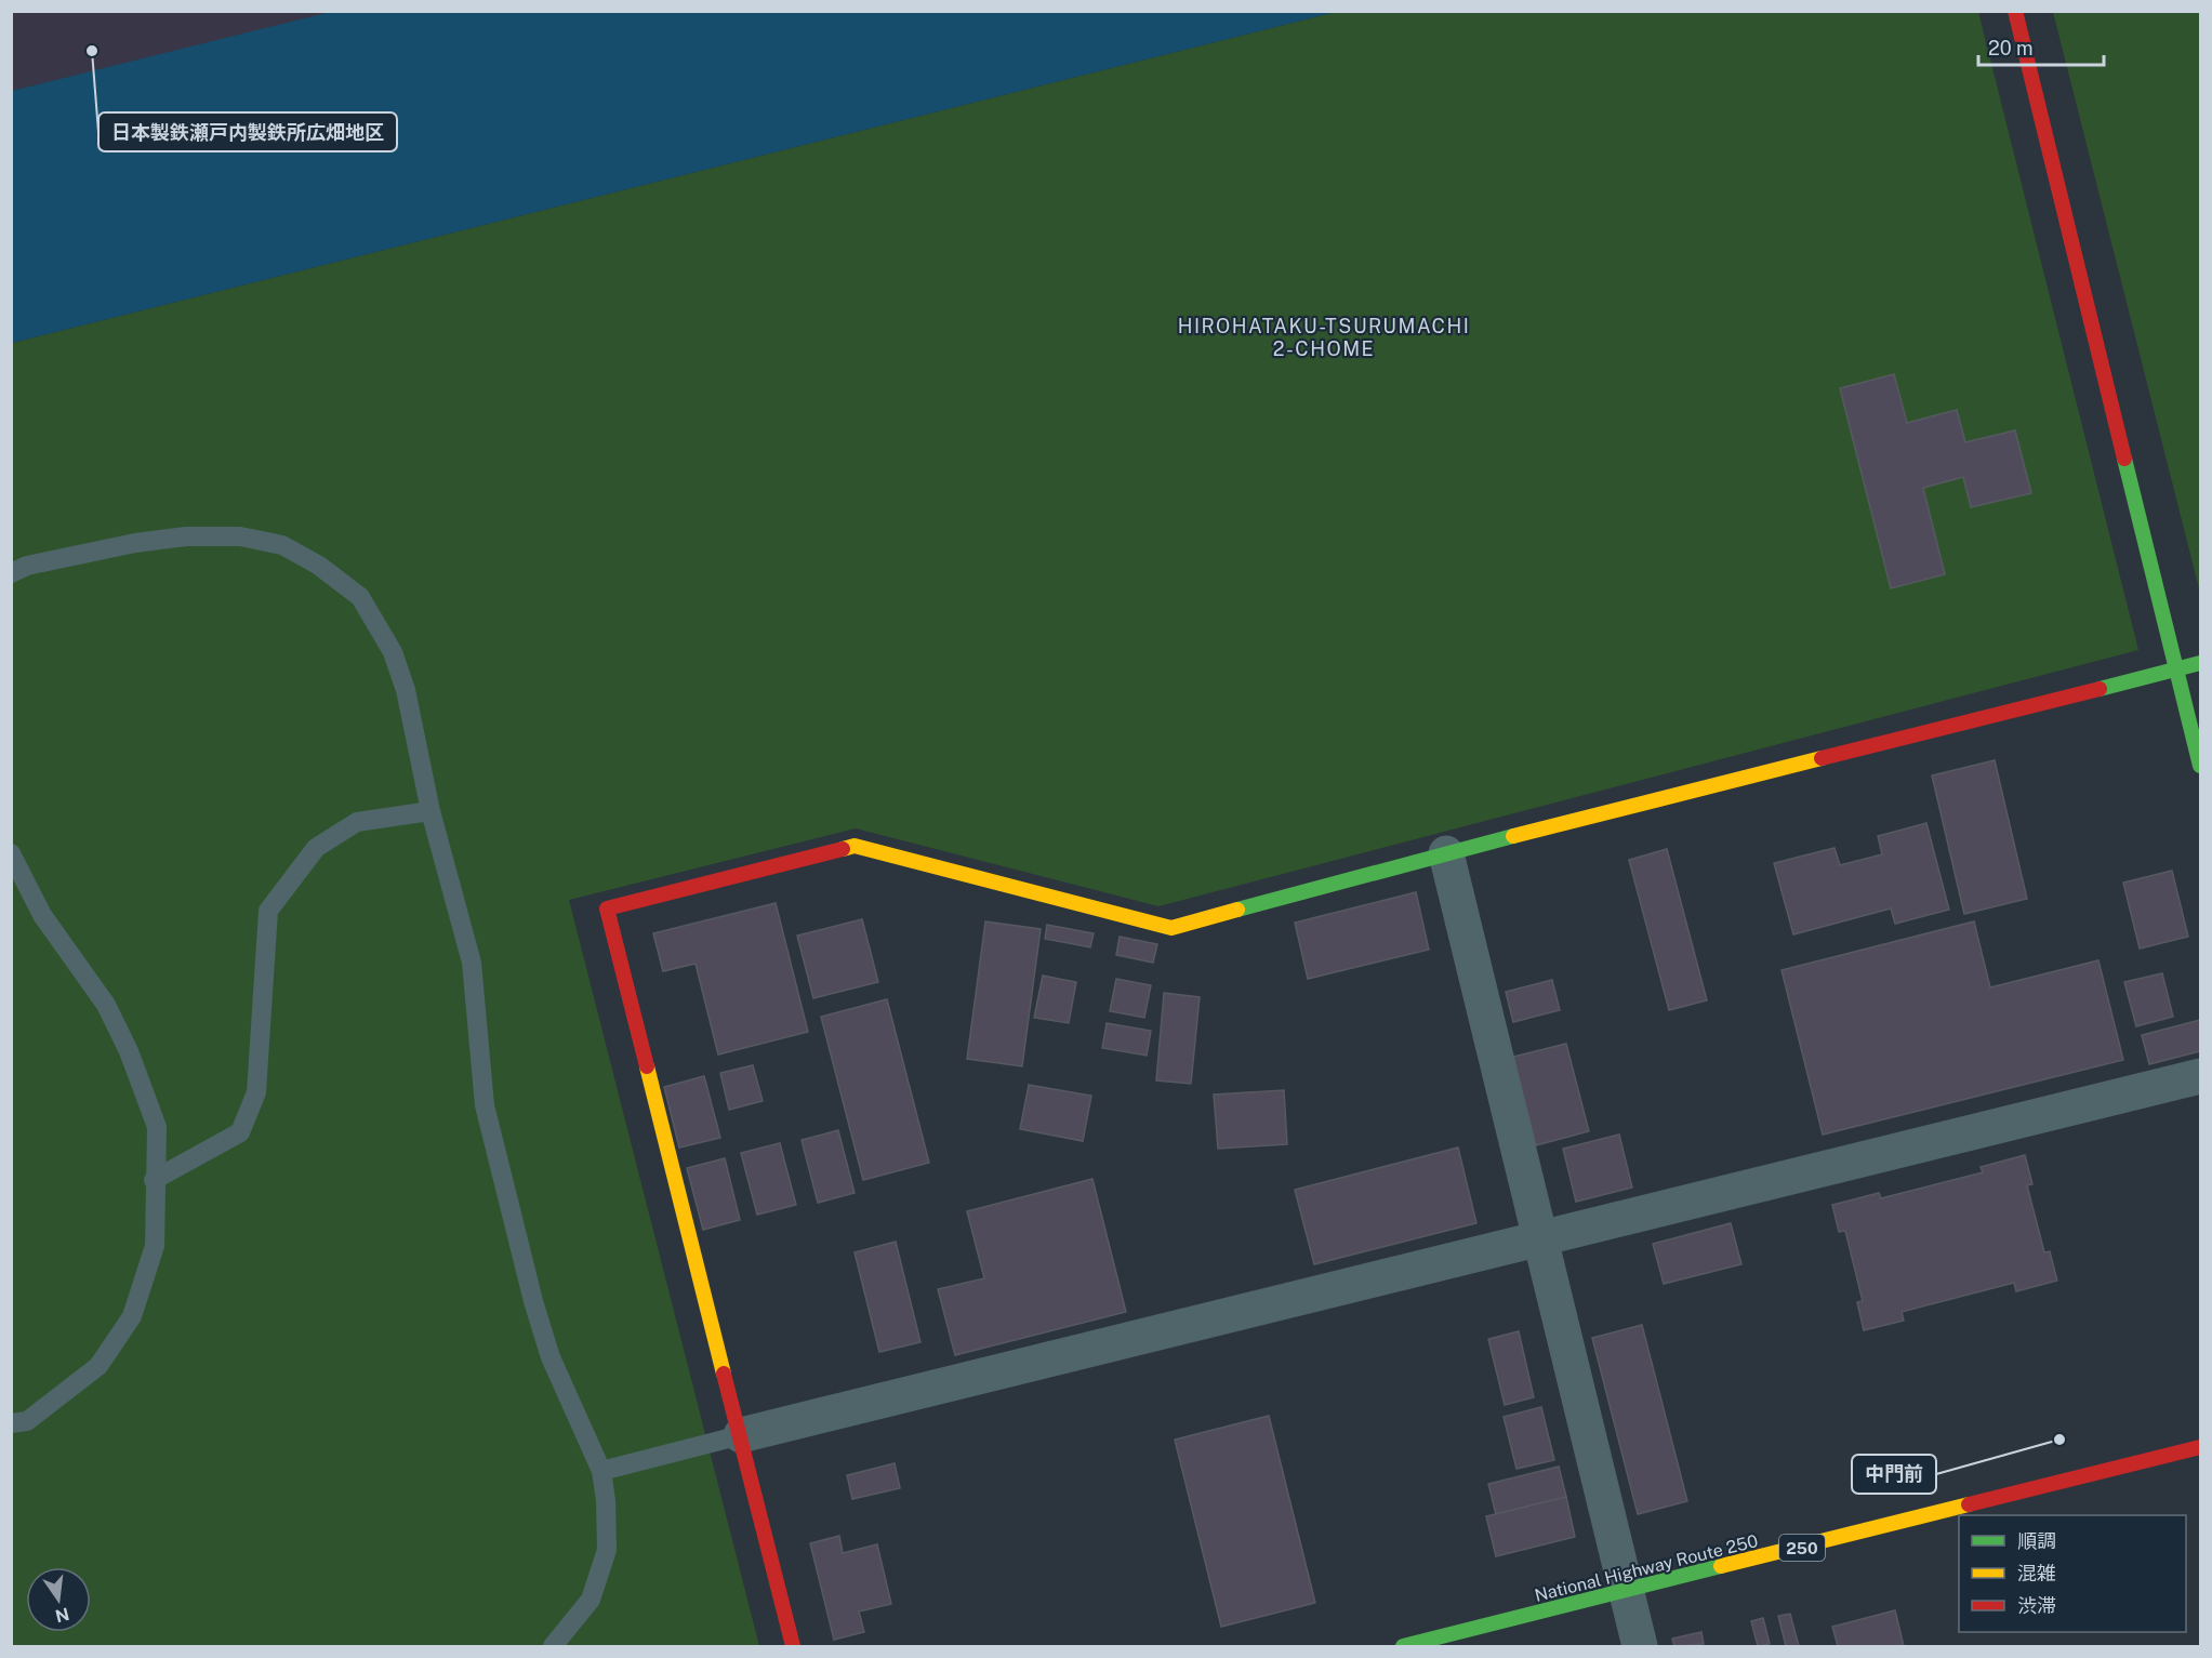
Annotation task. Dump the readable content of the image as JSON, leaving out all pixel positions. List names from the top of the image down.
{
  "streets": {
    "main road": ["250", "National Highway Route 250"]
  },
  "districts": ["HIROHATAKU-TSURUMACHI 2-CHOME"],
  "places": ["日本製鉄瀬戸内製鉄所広畑地区", "中門前"],
  "legend": ["順調", "混雑", "渋滞"],
  "scale_bar": "20 m",
  "north": "bottom"
}
